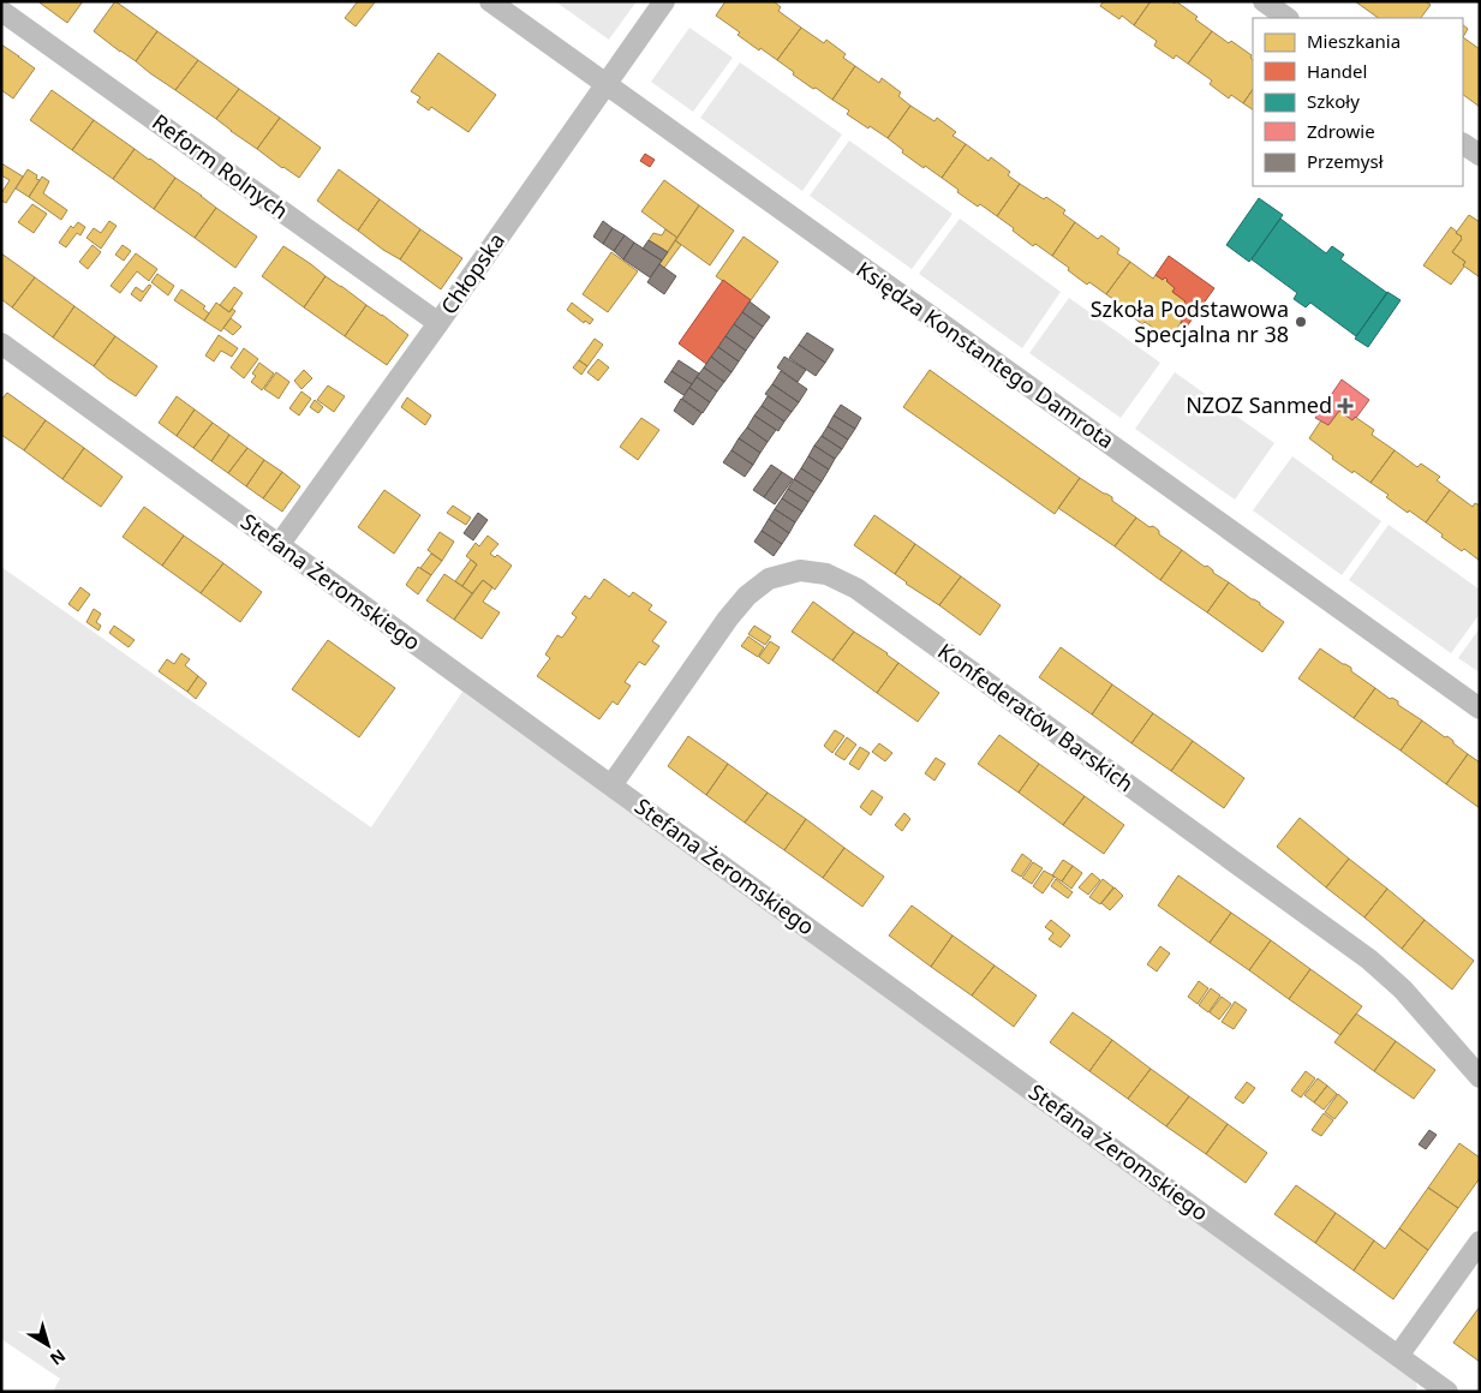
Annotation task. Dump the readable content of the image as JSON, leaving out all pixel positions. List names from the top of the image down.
{
  "streets": {
    "street": [
      "Reform Rolnych",
      "Chłopska",
      "Księdza Konstantego Damrota",
      "Stefana Żeromskiego",
      "Konfederatów Barskich"
    ]
  },
  "crossings": [
    ["Reform Rolnych", "Chłopska"],
    ["Chłopska", "Księdza Konstantego Damrota"],
    ["Chłopska", "Stefana Żeromskiego"],
    ["Stefana Żeromskiego", "Konfederatów Barskich"]
  ],
  "places": {
    "other": ["Szkoła Podstawowa Specjalna nr 38"],
    "health": ["NZOZ Sanmed"]
  },
  "legend": [
    "Mieszkania",
    "Handel",
    "Szkoły",
    "Zdrowie",
    "Przemysł"
  ],
  "north": "bottom right"
}
